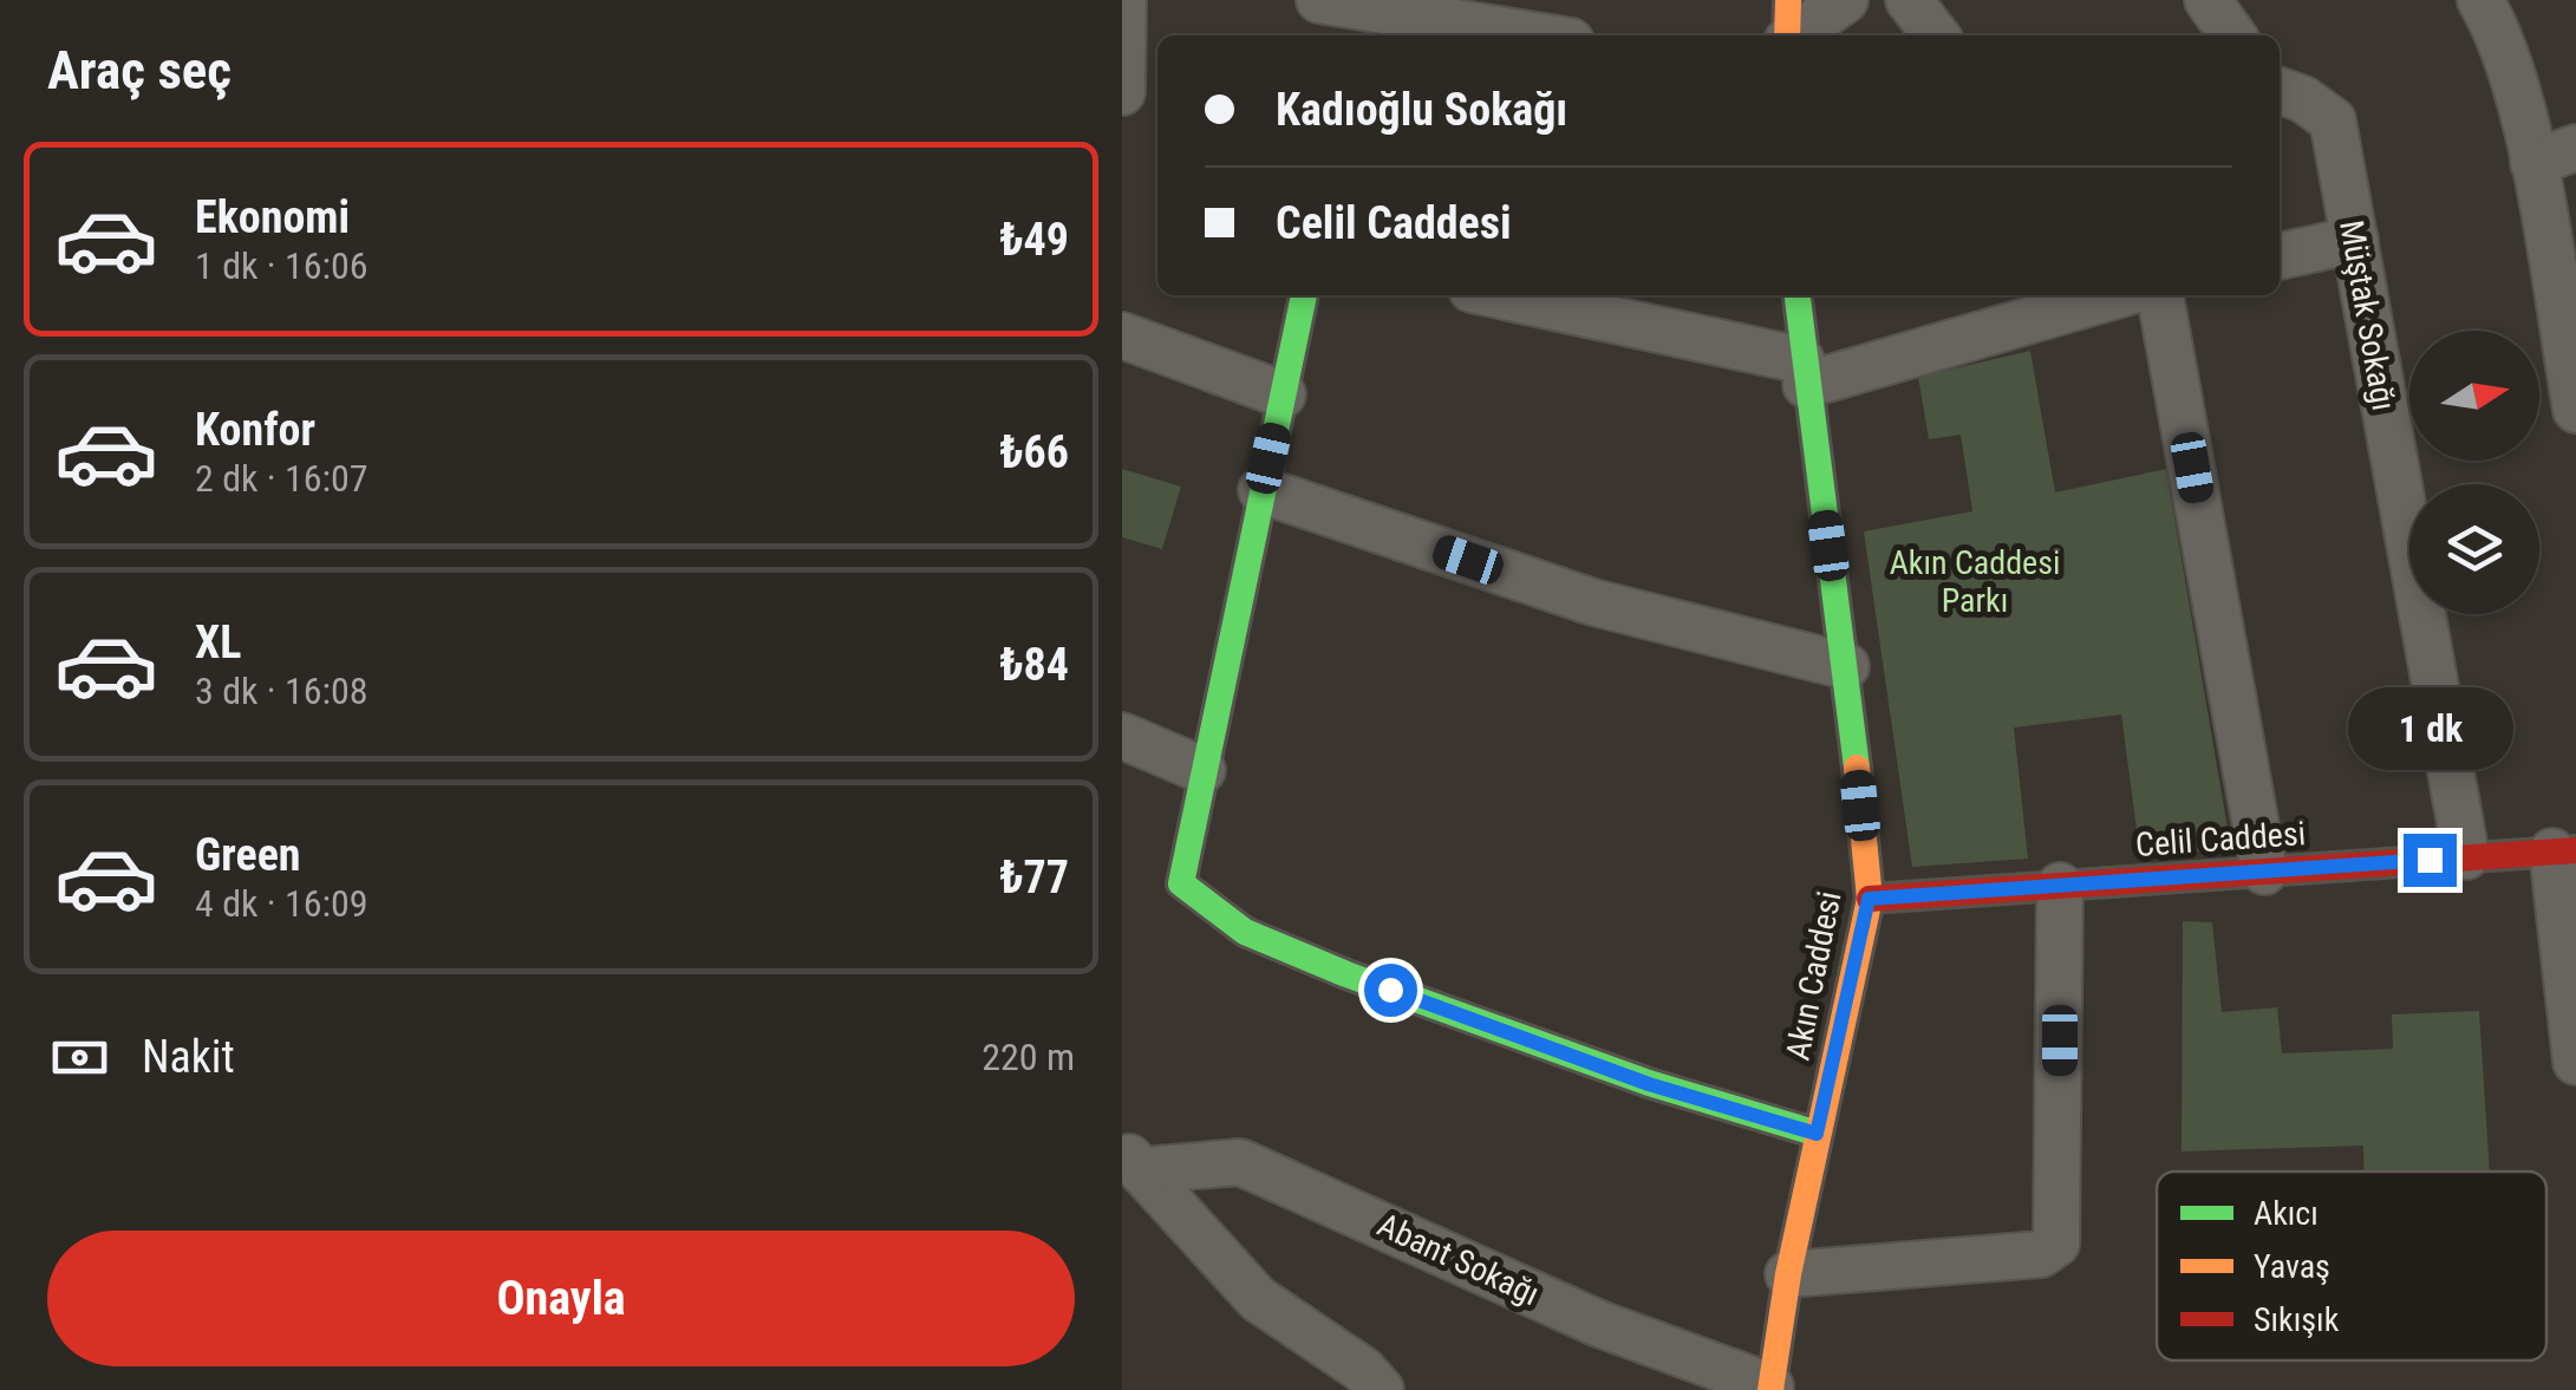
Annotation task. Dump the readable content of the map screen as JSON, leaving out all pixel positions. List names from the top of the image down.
{
  "streets": {
    "street": [
      "Müştak Sokağı",
      "Celil Caddesi",
      "Akın Caddesi",
      "Abant Sokağı"
    ]
  },
  "crossings": [
    ["Müştak Sokağı", "Celil Caddesi"],
    ["Celil Caddesi", "Akın Caddesi"],
    ["Akın Caddesi", "Abant Sokağı"]
  ],
  "parks": ["Akın Caddesi Parkı"],
  "legend": ["Akıcı", "Yavaş", "Sıkışık"],
  "north": "right",
  "page": {
    "heading": "Araç seç",
    "banner": ["Kadıoğlu Sokağı", "Celil Caddesi"],
    "list": [
      {
        "name": "Ekonomi",
        "note": "1 dk · 16:06",
        "value": "₺49"
      },
      {
        "name": "Konfor",
        "note": "2 dk · 16:07",
        "value": "₺66"
      },
      {
        "name": "XL",
        "note": "3 dk · 16:08",
        "value": "₺84"
      },
      {
        "name": "Green",
        "note": "4 dk · 16:09",
        "value": "₺77"
      }
    ],
    "bubble": "1 dk",
    "pay": ["Nakit", "220 m"],
    "buttons": "Onayla"
  }
}
